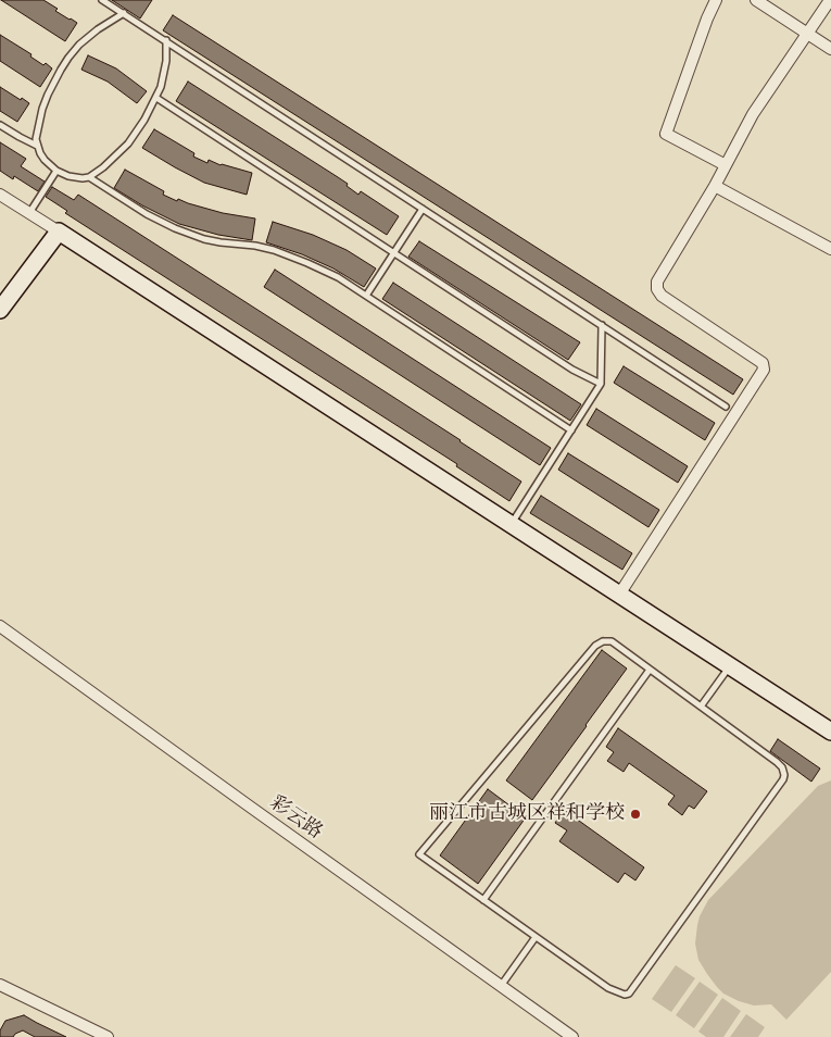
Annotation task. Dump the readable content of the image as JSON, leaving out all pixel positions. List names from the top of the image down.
{
  "streets": {
    "street": ["彩云路"]
  },
  "places": ["丽江市古城区祥和学校"]
}
